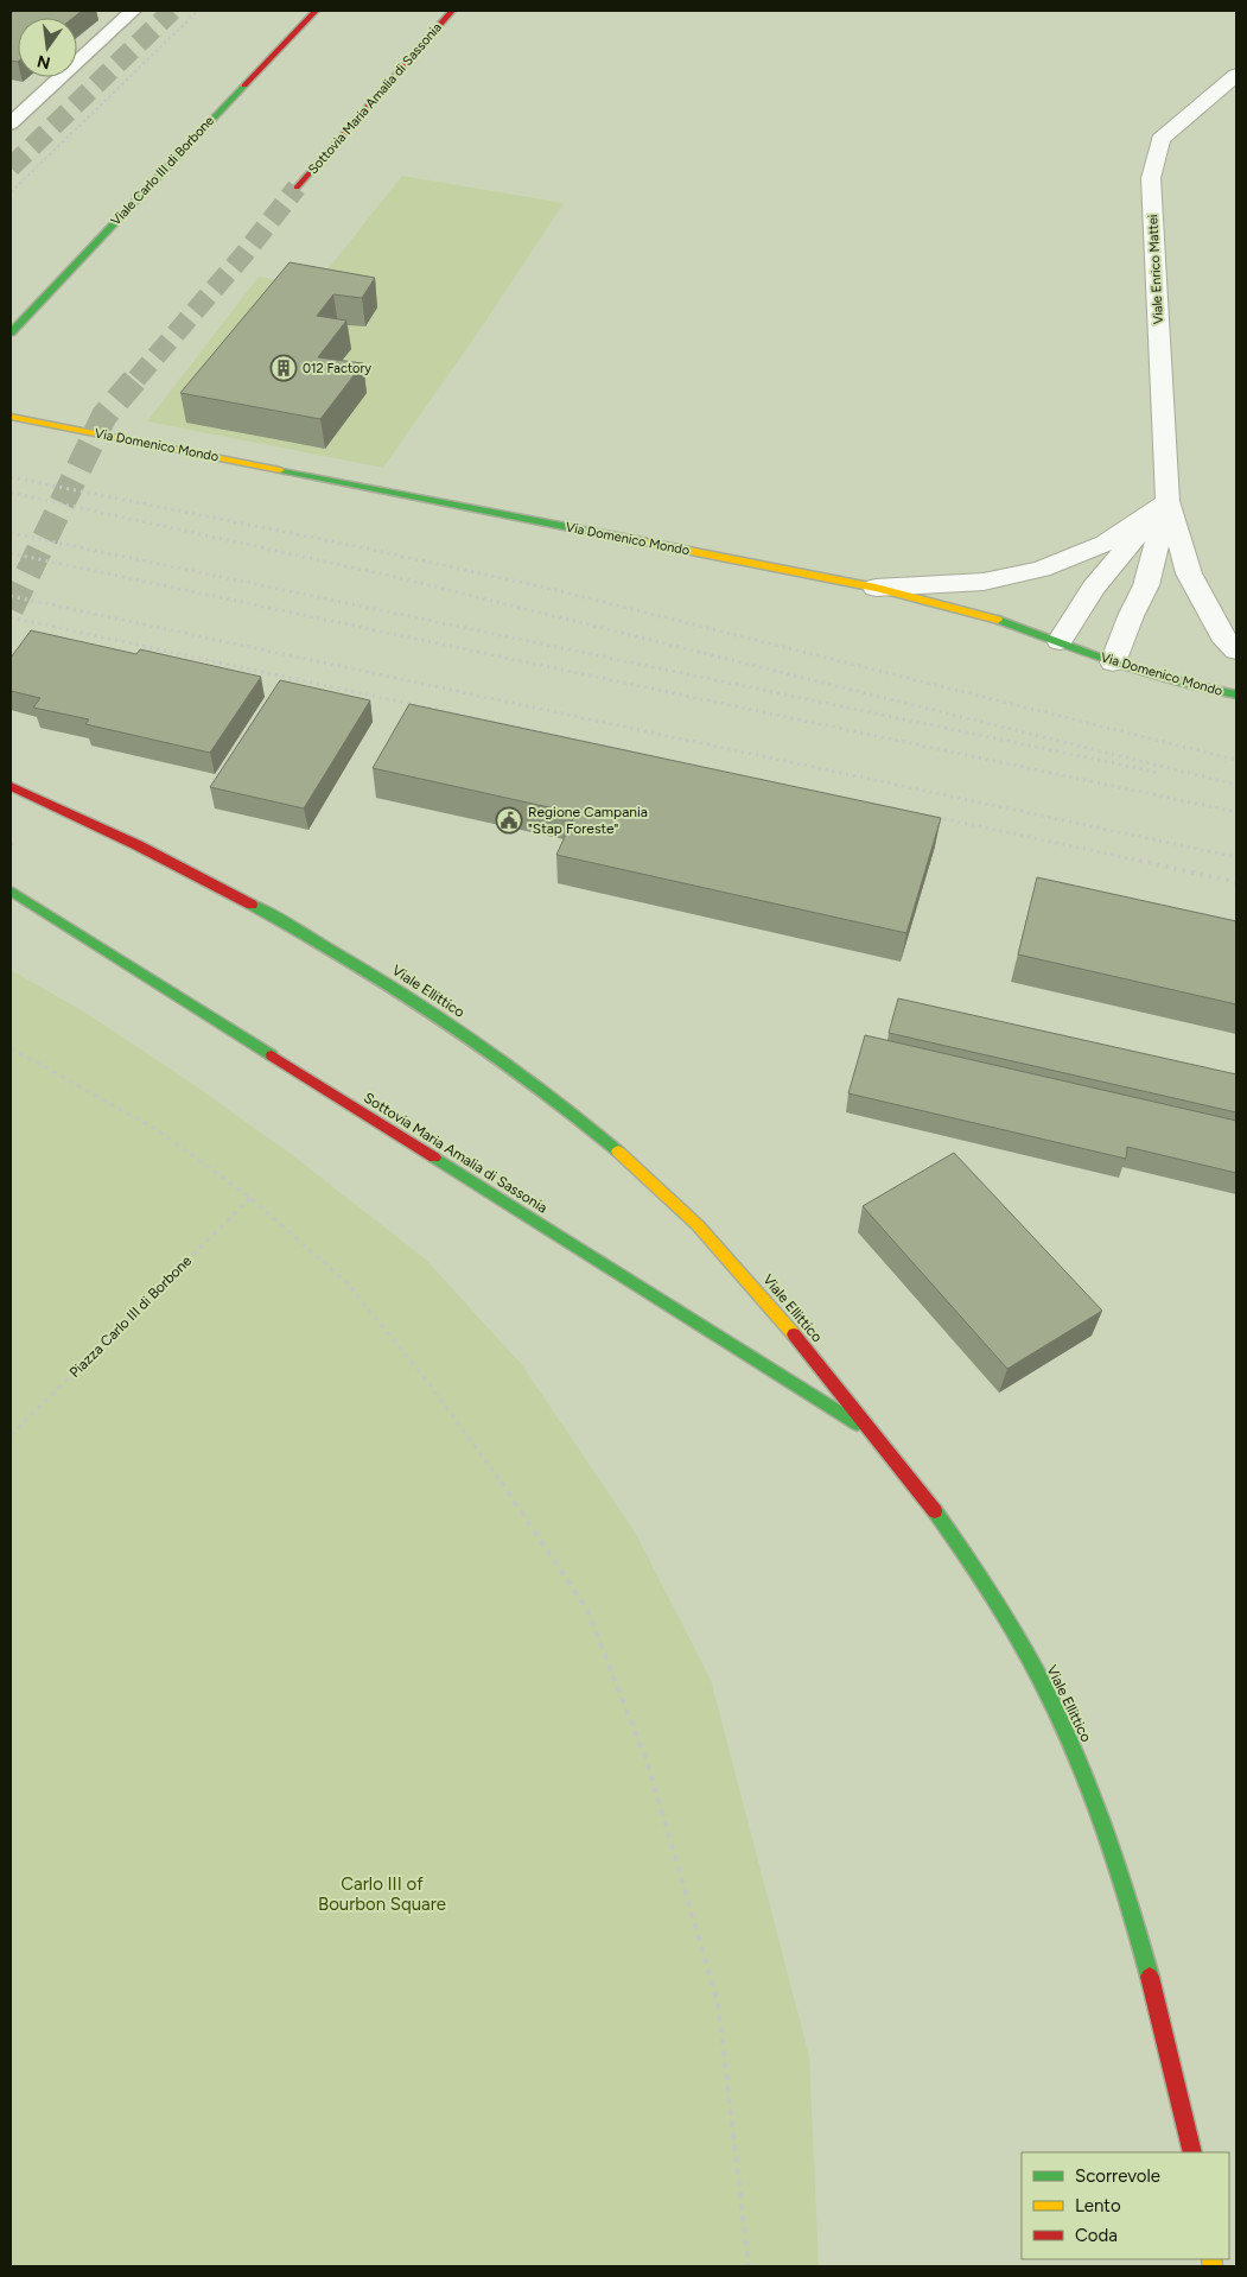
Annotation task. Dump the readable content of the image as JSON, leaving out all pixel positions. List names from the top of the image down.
{
  "streets": {
    "main road": [
      "Sottovia Maria Amalia di Sassonia",
      "Viale Carlo III di Borbone",
      "Via Domenico Mondo",
      "Viale Ellittico"
    ],
    "street": ["Viale Enrico Mattei"],
    "path": ["Piazza Carlo III di Borbone"]
  },
  "crossings": [
    ["Sottovia Maria Amalia di Sassonia", "Viale Ellittico"],
    ["Viale Enrico Mattei", "Via Domenico Mondo"]
  ],
  "parks": ["Carlo III of Bourbon Square"],
  "places": {
    "building": ["012 Factory"],
    "public building": ["Regione Campania \"Stap Foreste\""]
  },
  "legend": ["Scorrevole", "Lento", "Coda"],
  "north": "bottom"
}
